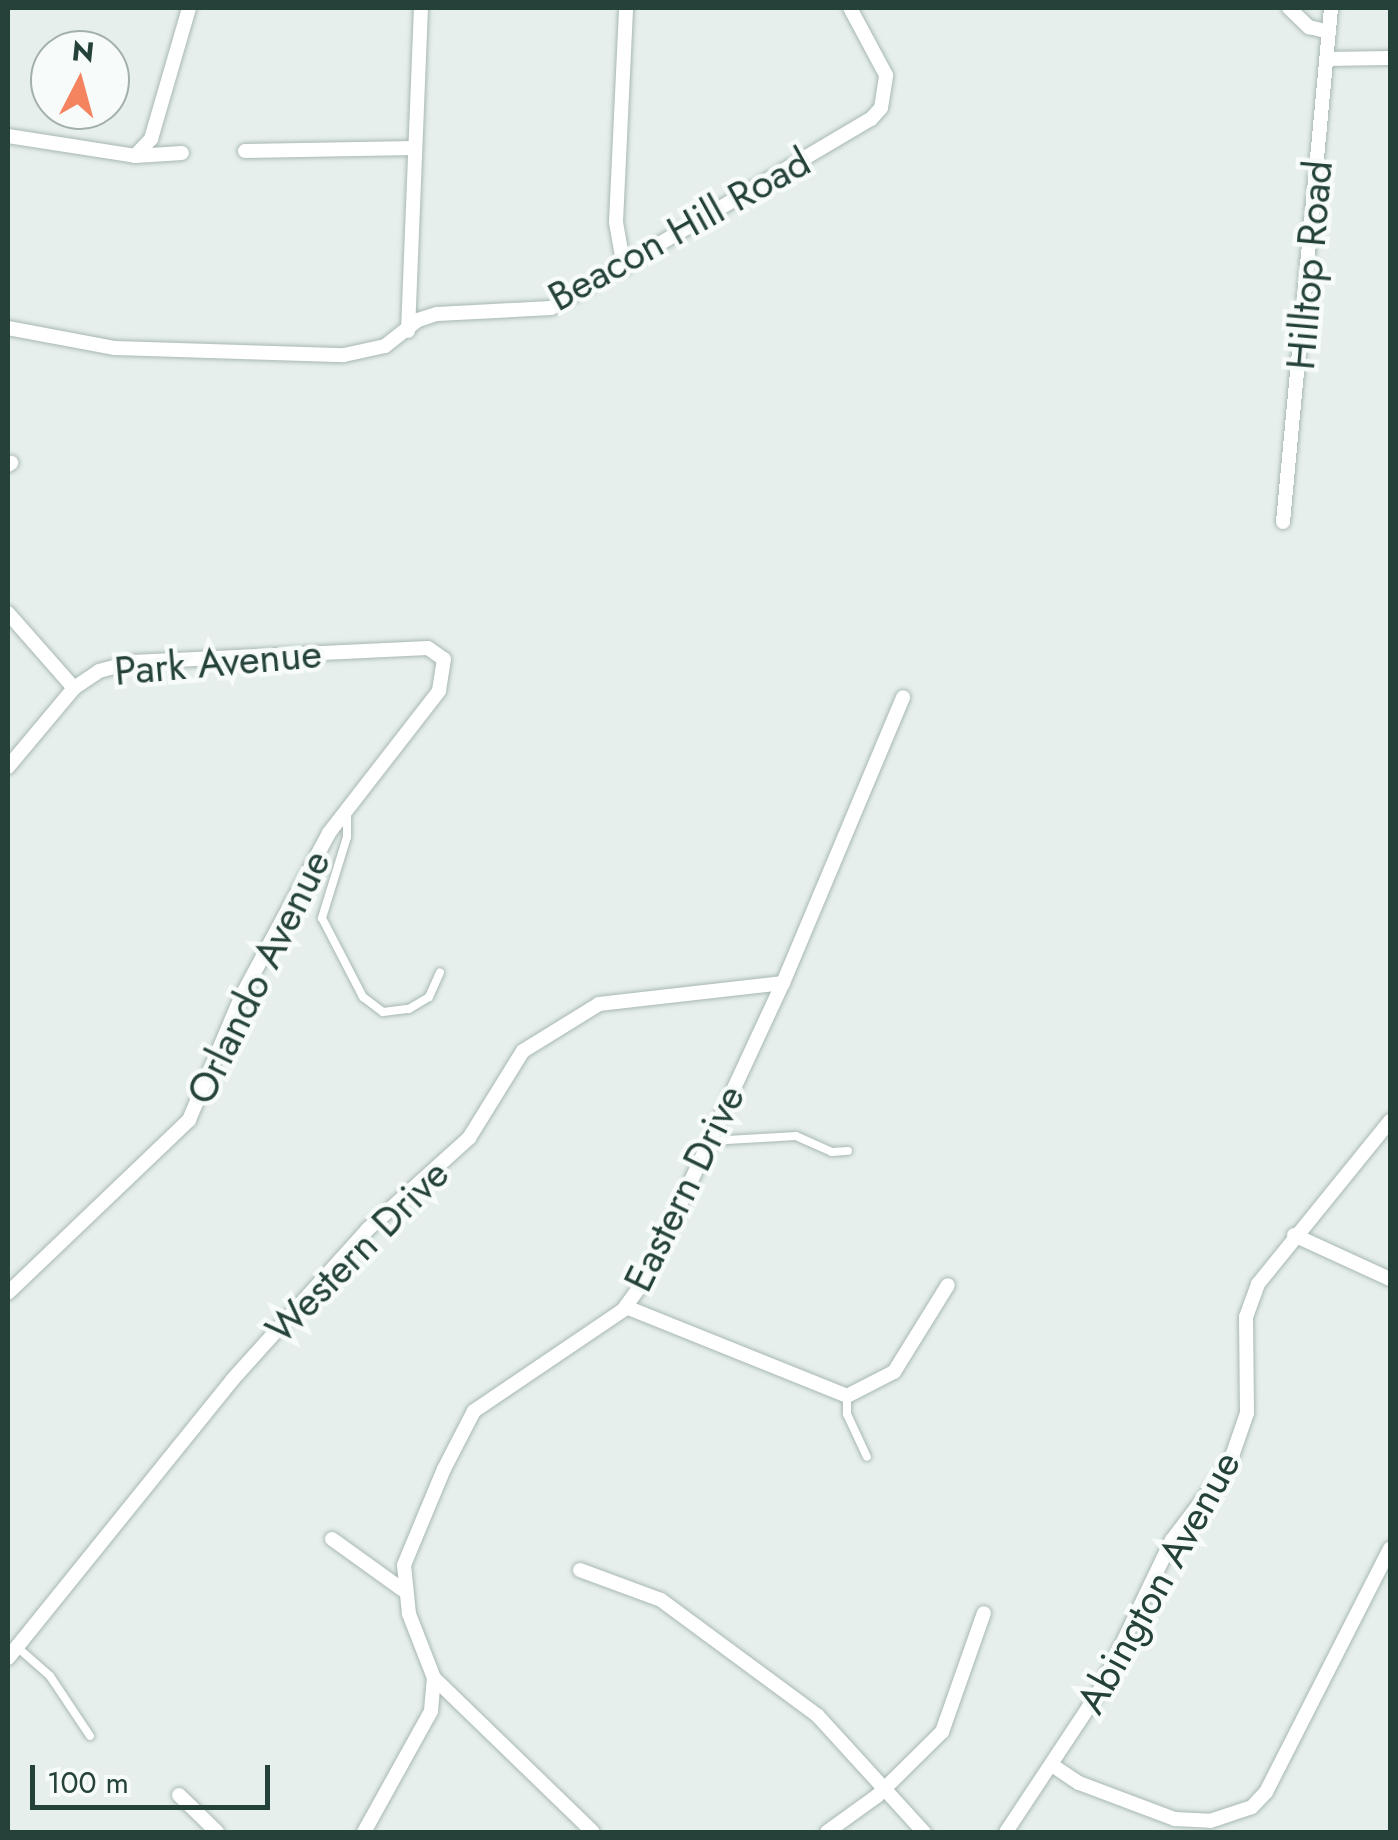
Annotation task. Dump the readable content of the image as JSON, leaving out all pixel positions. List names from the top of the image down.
{
  "streets": {
    "street": [
      "Beacon Hill Road",
      "Hilltop Road",
      "Park Avenue",
      "Orlando Avenue",
      "Eastern Drive",
      "Western Drive",
      "Abington Avenue"
    ]
  },
  "crossings": [
    ["Park Avenue", "Orlando Avenue"],
    ["Eastern Drive", "Western Drive"]
  ],
  "scale_bar": "100 m",
  "north": "top"
}
